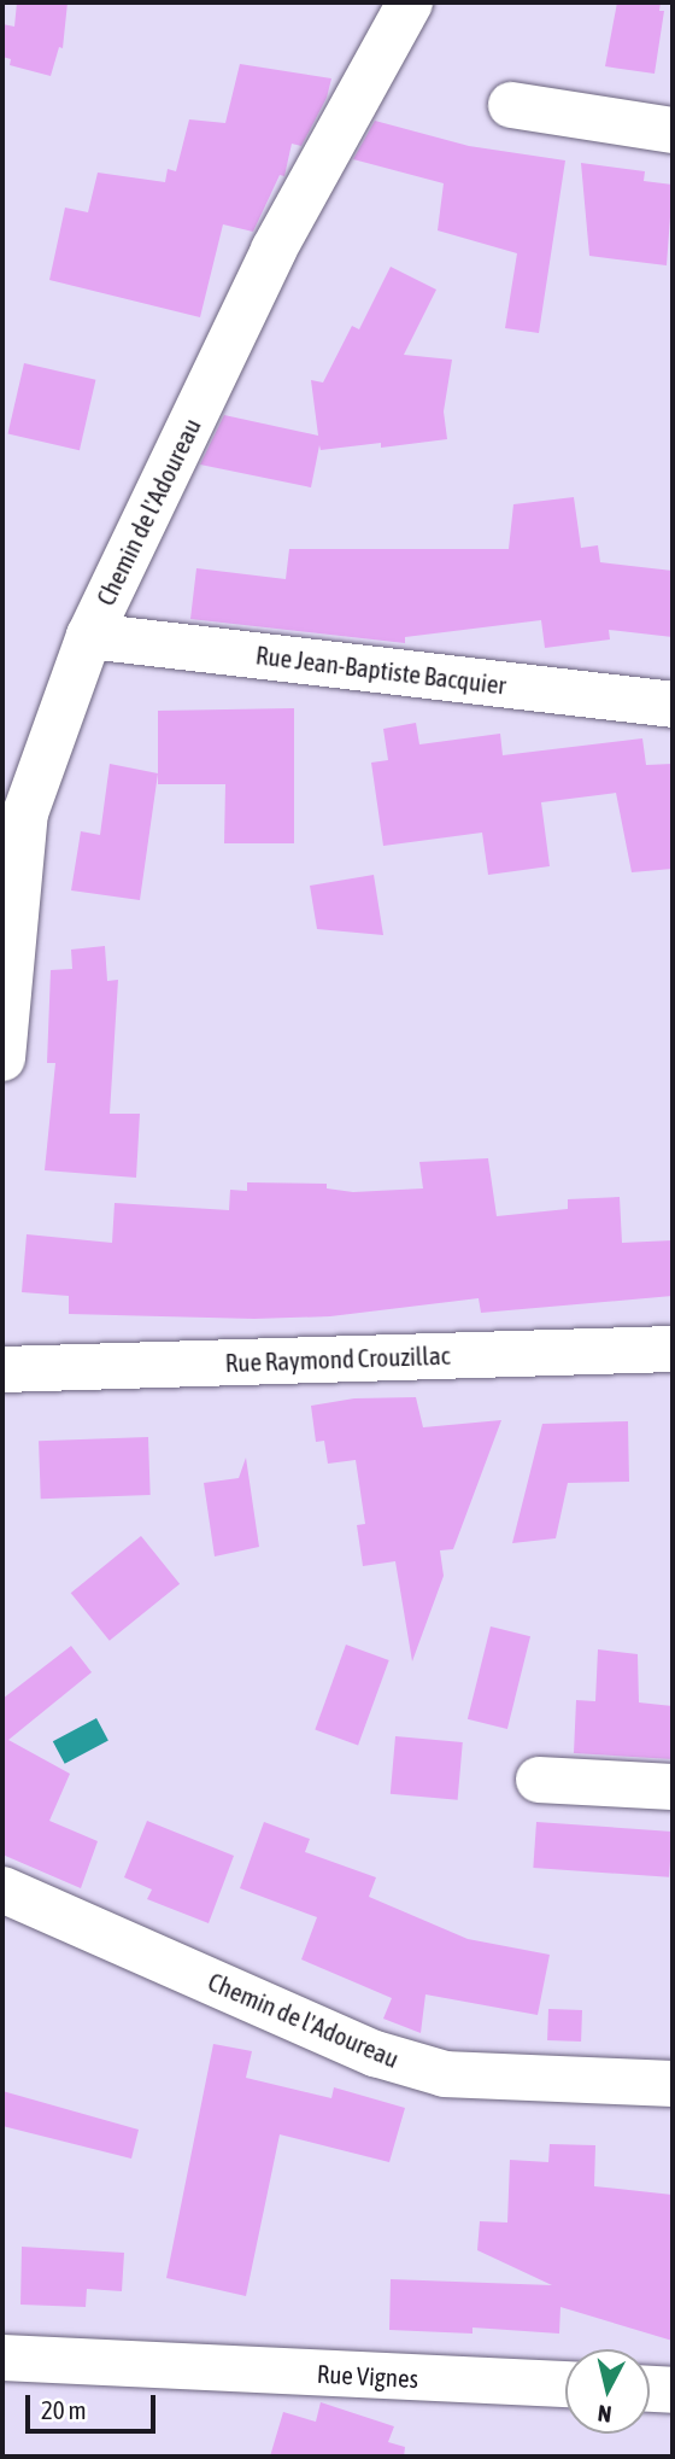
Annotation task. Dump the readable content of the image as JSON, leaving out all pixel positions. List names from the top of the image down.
{
  "streets": {
    "street": [
      "Chemin de l'Adoureau",
      "Rue Jean-Baptiste Bacquier",
      "Rue Raymond Crouzillac",
      "Rue Vignes"
    ]
  },
  "crossings": [
    ["Chemin de l'Adoureau", "Rue Jean-Baptiste Bacquier"]
  ],
  "scale_bar": "20 m",
  "north": "bottom"
}
